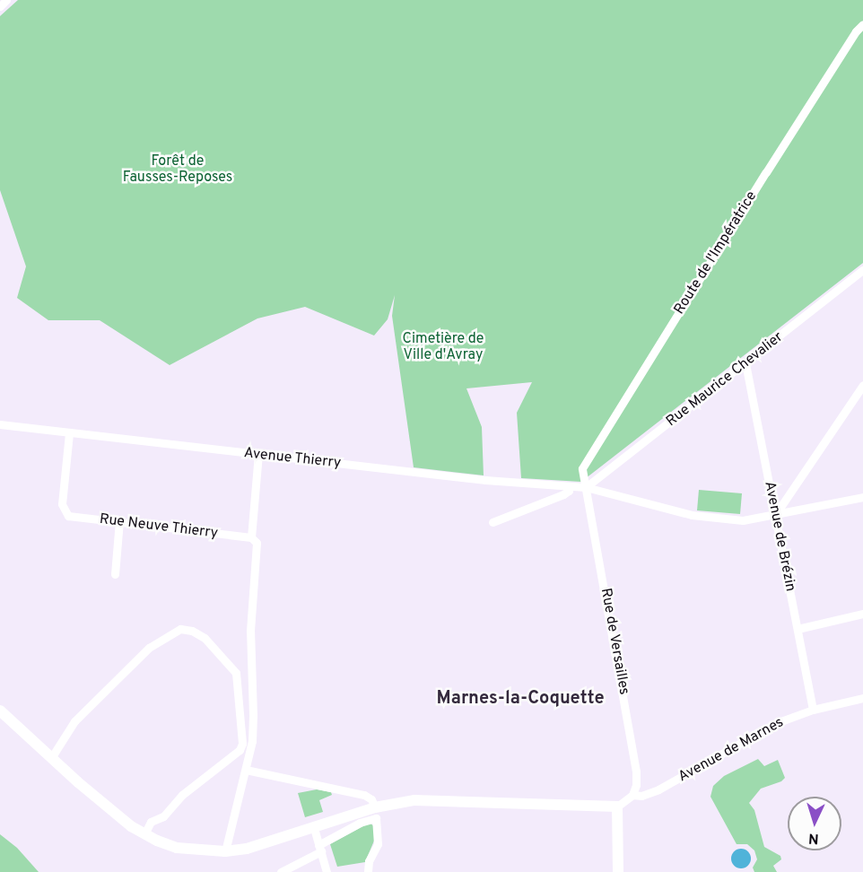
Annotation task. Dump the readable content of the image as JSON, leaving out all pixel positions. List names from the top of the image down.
{
  "streets": {
    "street": [
      "Route de l'Impératrice",
      "Rue Maurice Chevalier",
      "Avenue Thierry",
      "Rue Neuve Thierry",
      "Avenue de Brézin",
      "Rue de Versailles",
      "Avenue de Marnes"
    ]
  },
  "crossings": [
    ["Route de l'Impératrice", "Rue Maurice Chevalier"],
    ["Route de l'Impératrice", "Avenue Thierry"],
    ["Route de l'Impératrice", "Rue de Versailles"],
    ["Rue Maurice Chevalier", "Avenue Thierry"],
    ["Rue Maurice Chevalier", "Avenue de Brézin"],
    ["Rue Maurice Chevalier", "Rue de Versailles"],
    ["Avenue Thierry", "Rue Neuve Thierry"],
    ["Avenue Thierry", "Avenue de Brézin"],
    ["Avenue Thierry", "Rue de Versailles"],
    ["Avenue de Brézin", "Avenue de Marnes"],
    ["Rue de Versailles", "Avenue de Marnes"]
  ],
  "districts": ["Marnes-la-Coquette"],
  "parks": ["Forêt de Fausses-Reposes", "Cimetière de Ville d'Avray"],
  "north": "bottom"
}
